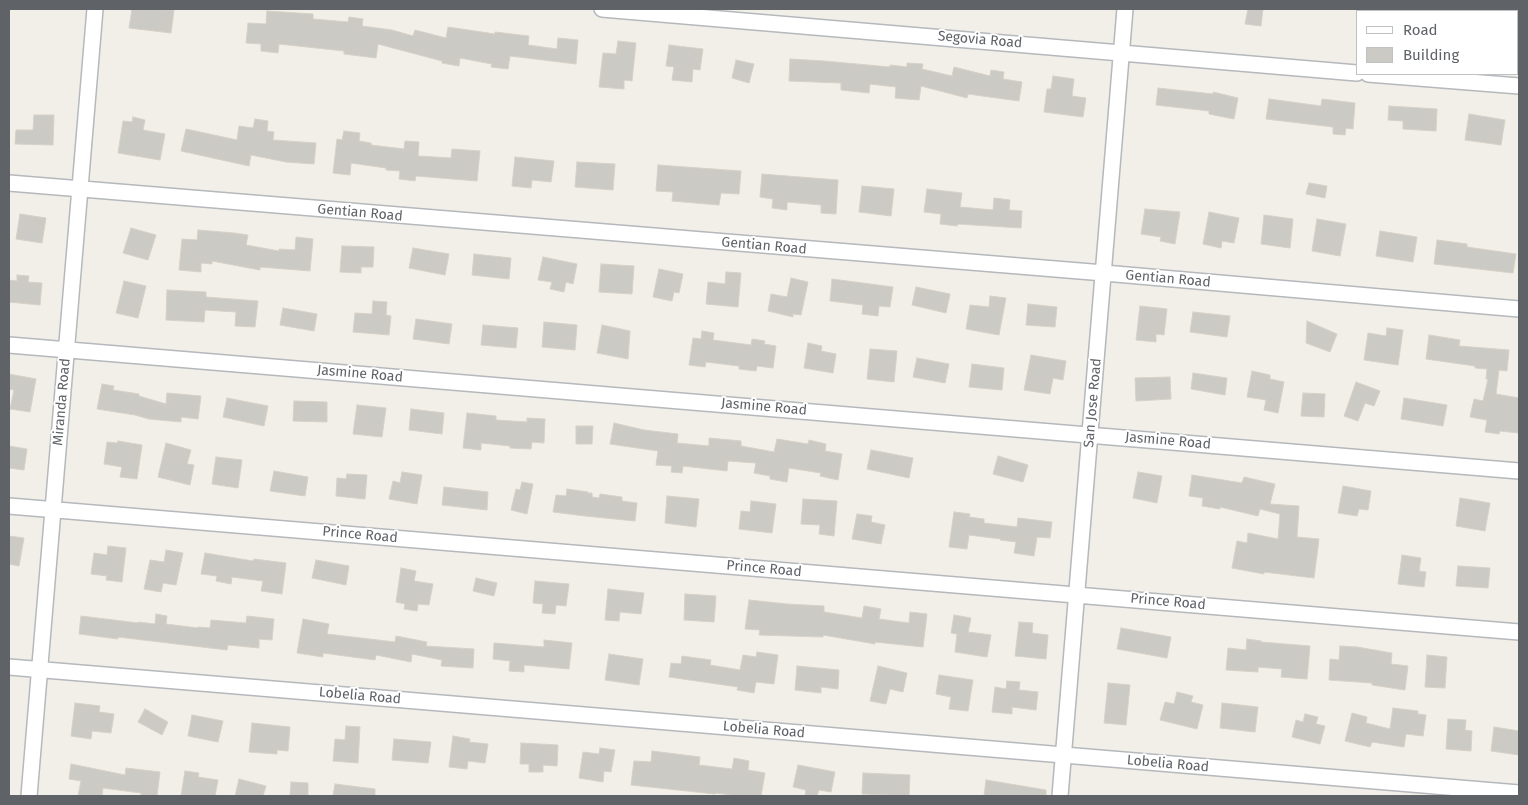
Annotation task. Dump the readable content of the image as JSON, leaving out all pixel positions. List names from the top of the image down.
{
  "streets": {
    "street": [
      "Segovia Road",
      "Gentian Road",
      "Jasmine Road",
      "Miranda Road",
      "San Jose Road",
      "Prince Road",
      "Lobelia Road"
    ]
  },
  "crossings": [
    ["Segovia Road", "San Jose Road"],
    ["Gentian Road", "Miranda Road"],
    ["Gentian Road", "San Jose Road"],
    ["Jasmine Road", "Miranda Road"],
    ["Jasmine Road", "San Jose Road"],
    ["Miranda Road", "Prince Road"],
    ["Miranda Road", "Lobelia Road"],
    ["San Jose Road", "Prince Road"],
    ["San Jose Road", "Lobelia Road"]
  ],
  "legend": ["Road", "Building"]
}
